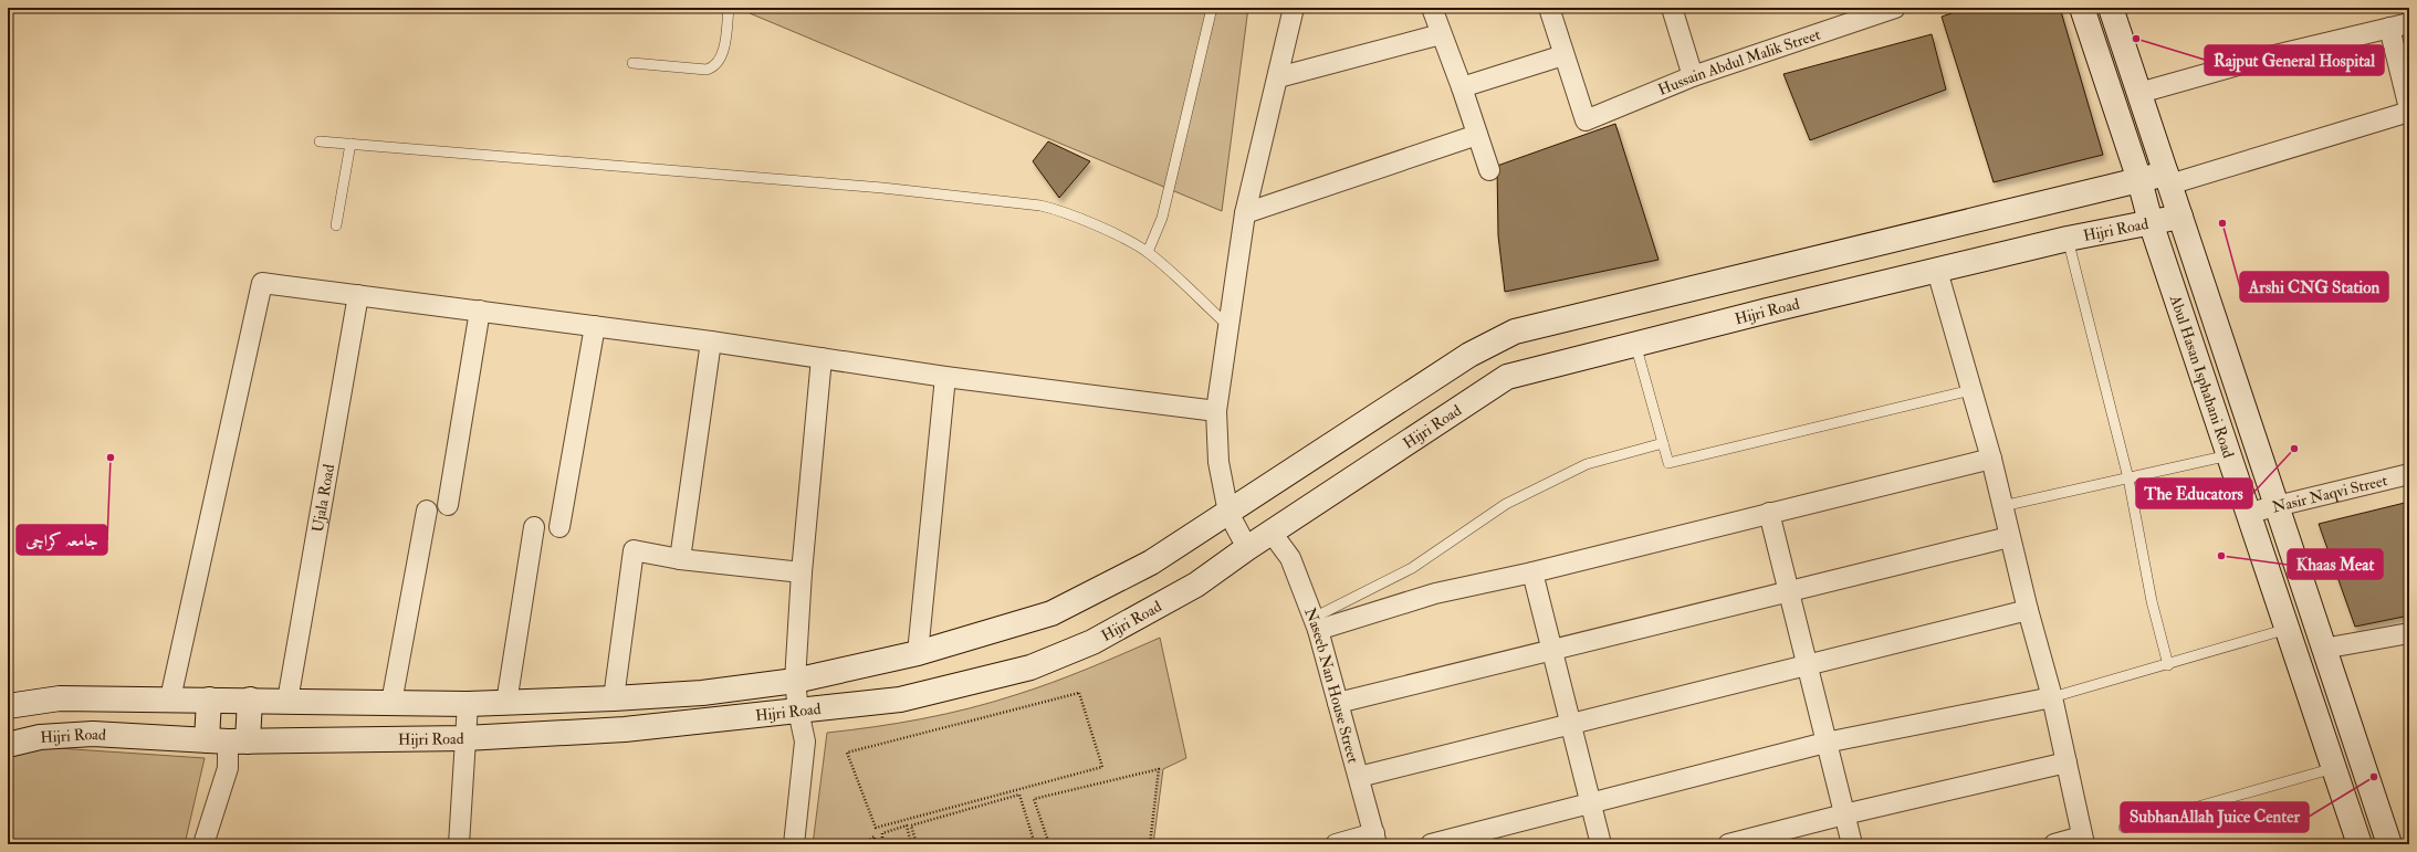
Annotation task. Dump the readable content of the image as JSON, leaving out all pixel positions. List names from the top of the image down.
{
  "streets": {
    "main road": ["Hijri Road", "Abul Hasan Isphahani Road"],
    "street": [
      "Hussain Abdul Malik Street",
      "Nasir Naqvi Street",
      "Ujala Road",
      "Naseeb Nan House Street"
    ]
  },
  "crossings": [
    ["Hijri Road", "Abul Hasan Isphahani Road"],
    ["Hijri Road", "Ujala Road"],
    ["Hijri Road", "Naseeb Nan House Street"],
    ["Abul Hasan Isphahani Road", "Nasir Naqvi Street"]
  ],
  "places": [
    "Rajput General Hospital",
    "Arshi CNG Station",
    "The Educators",
    "جامعہ کراچی",
    "Khaas Meat",
    "SubhanAllah Juice Center"
  ]
}
